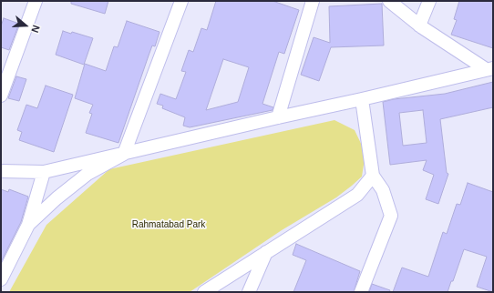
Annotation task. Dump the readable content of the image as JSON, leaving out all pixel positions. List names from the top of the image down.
{
  "parks": ["Rahmatabad Park"],
  "north": "right"
}
